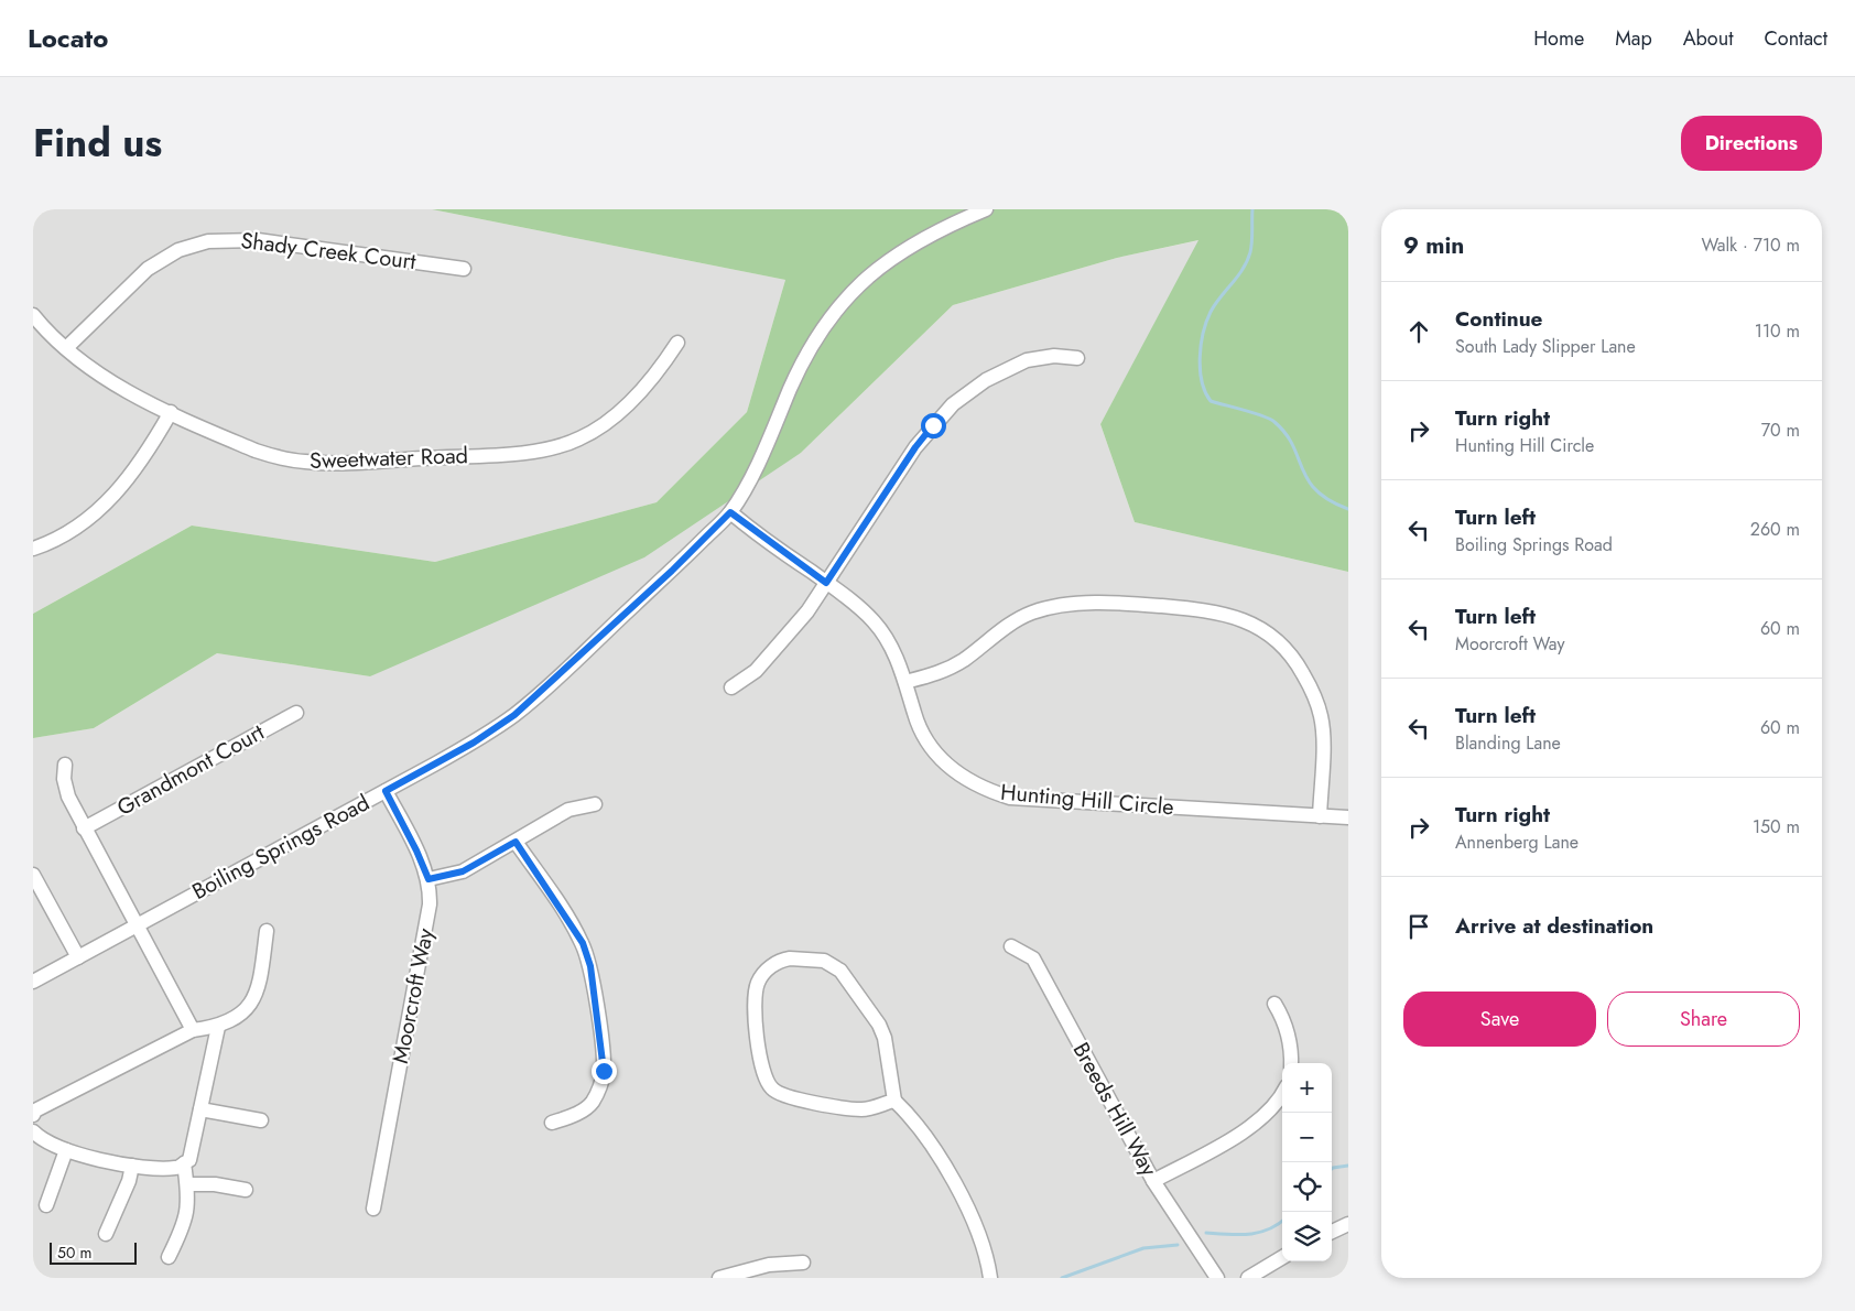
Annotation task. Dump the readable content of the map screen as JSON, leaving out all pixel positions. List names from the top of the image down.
{
  "streets": {
    "street": [
      "Shady Creek Court",
      "Sweetwater Road",
      "Grandmont Court",
      "Hunting Hill Circle",
      "Boiling Springs Road",
      "Moorcroft Way",
      "Breeds Hill Way"
    ]
  },
  "crossings": [
    ["Shady Creek Court", "Sweetwater Road"],
    ["Hunting Hill Circle", "Boiling Springs Road"],
    ["Boiling Springs Road", "Moorcroft Way"]
  ],
  "scale_bar": "50 m",
  "page": {
    "header": "Locato",
    "nav": [
      "Home",
      "Map",
      "About",
      "Contact"
    ],
    "title": "Find us",
    "buttons": [
      "Directions",
      ["Save", "Share"]
    ],
    "heading": ["9 min", "Walk · 710 m"],
    "list": [
      ["Continue", "South Lady Slipper Lane", "110 m"],
      ["Turn right", "Hunting Hill Circle", "70 m"],
      ["Turn left", "Boiling Springs Road", "260 m"],
      ["Turn left", "Moorcroft Way", "60 m"],
      ["Turn left", "Blanding Lane", "60 m"],
      ["Turn right", "Annenberg Lane", "150 m"],
      "Arrive at destination"
    ],
    "map_buttons": ["+", "−"],
    "scale": "50 m"
  }
}
